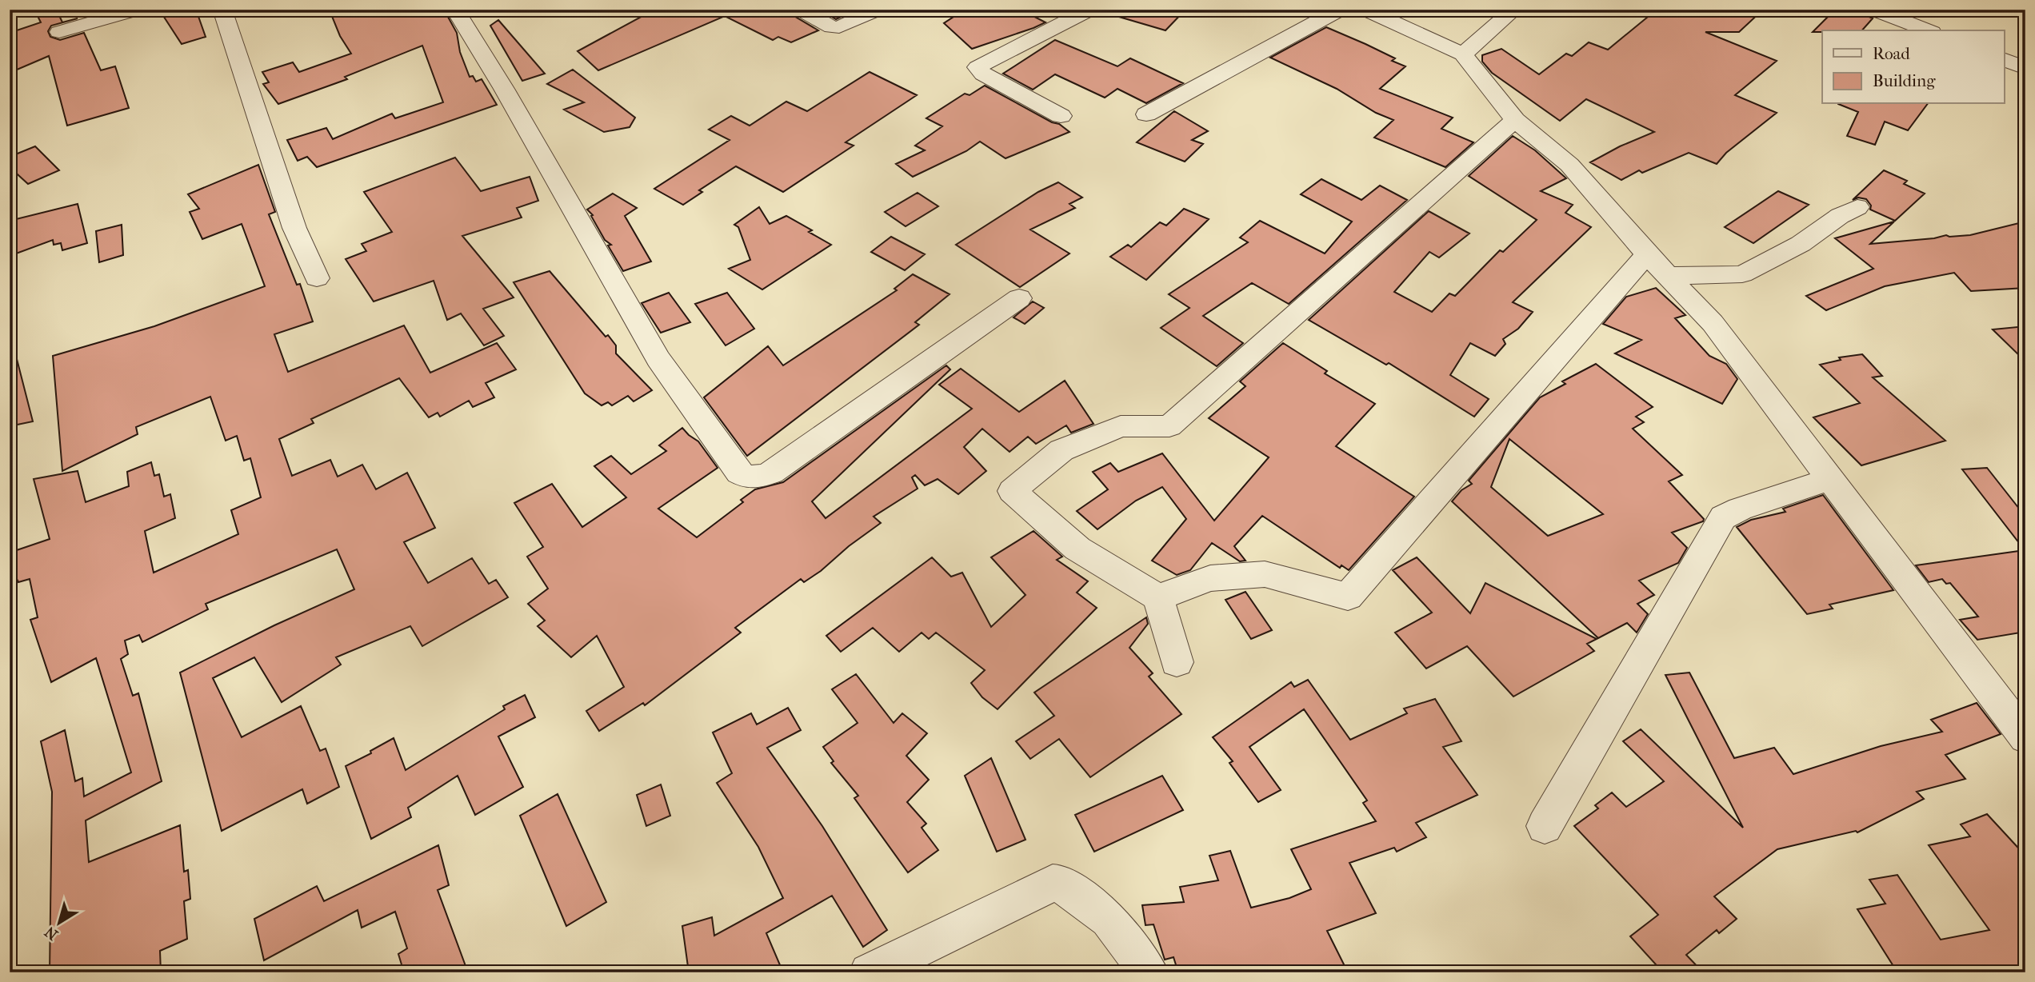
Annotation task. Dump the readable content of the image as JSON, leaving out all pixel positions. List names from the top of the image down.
{
  "legend": ["Road", "Building"],
  "north": "bottom left"
}
